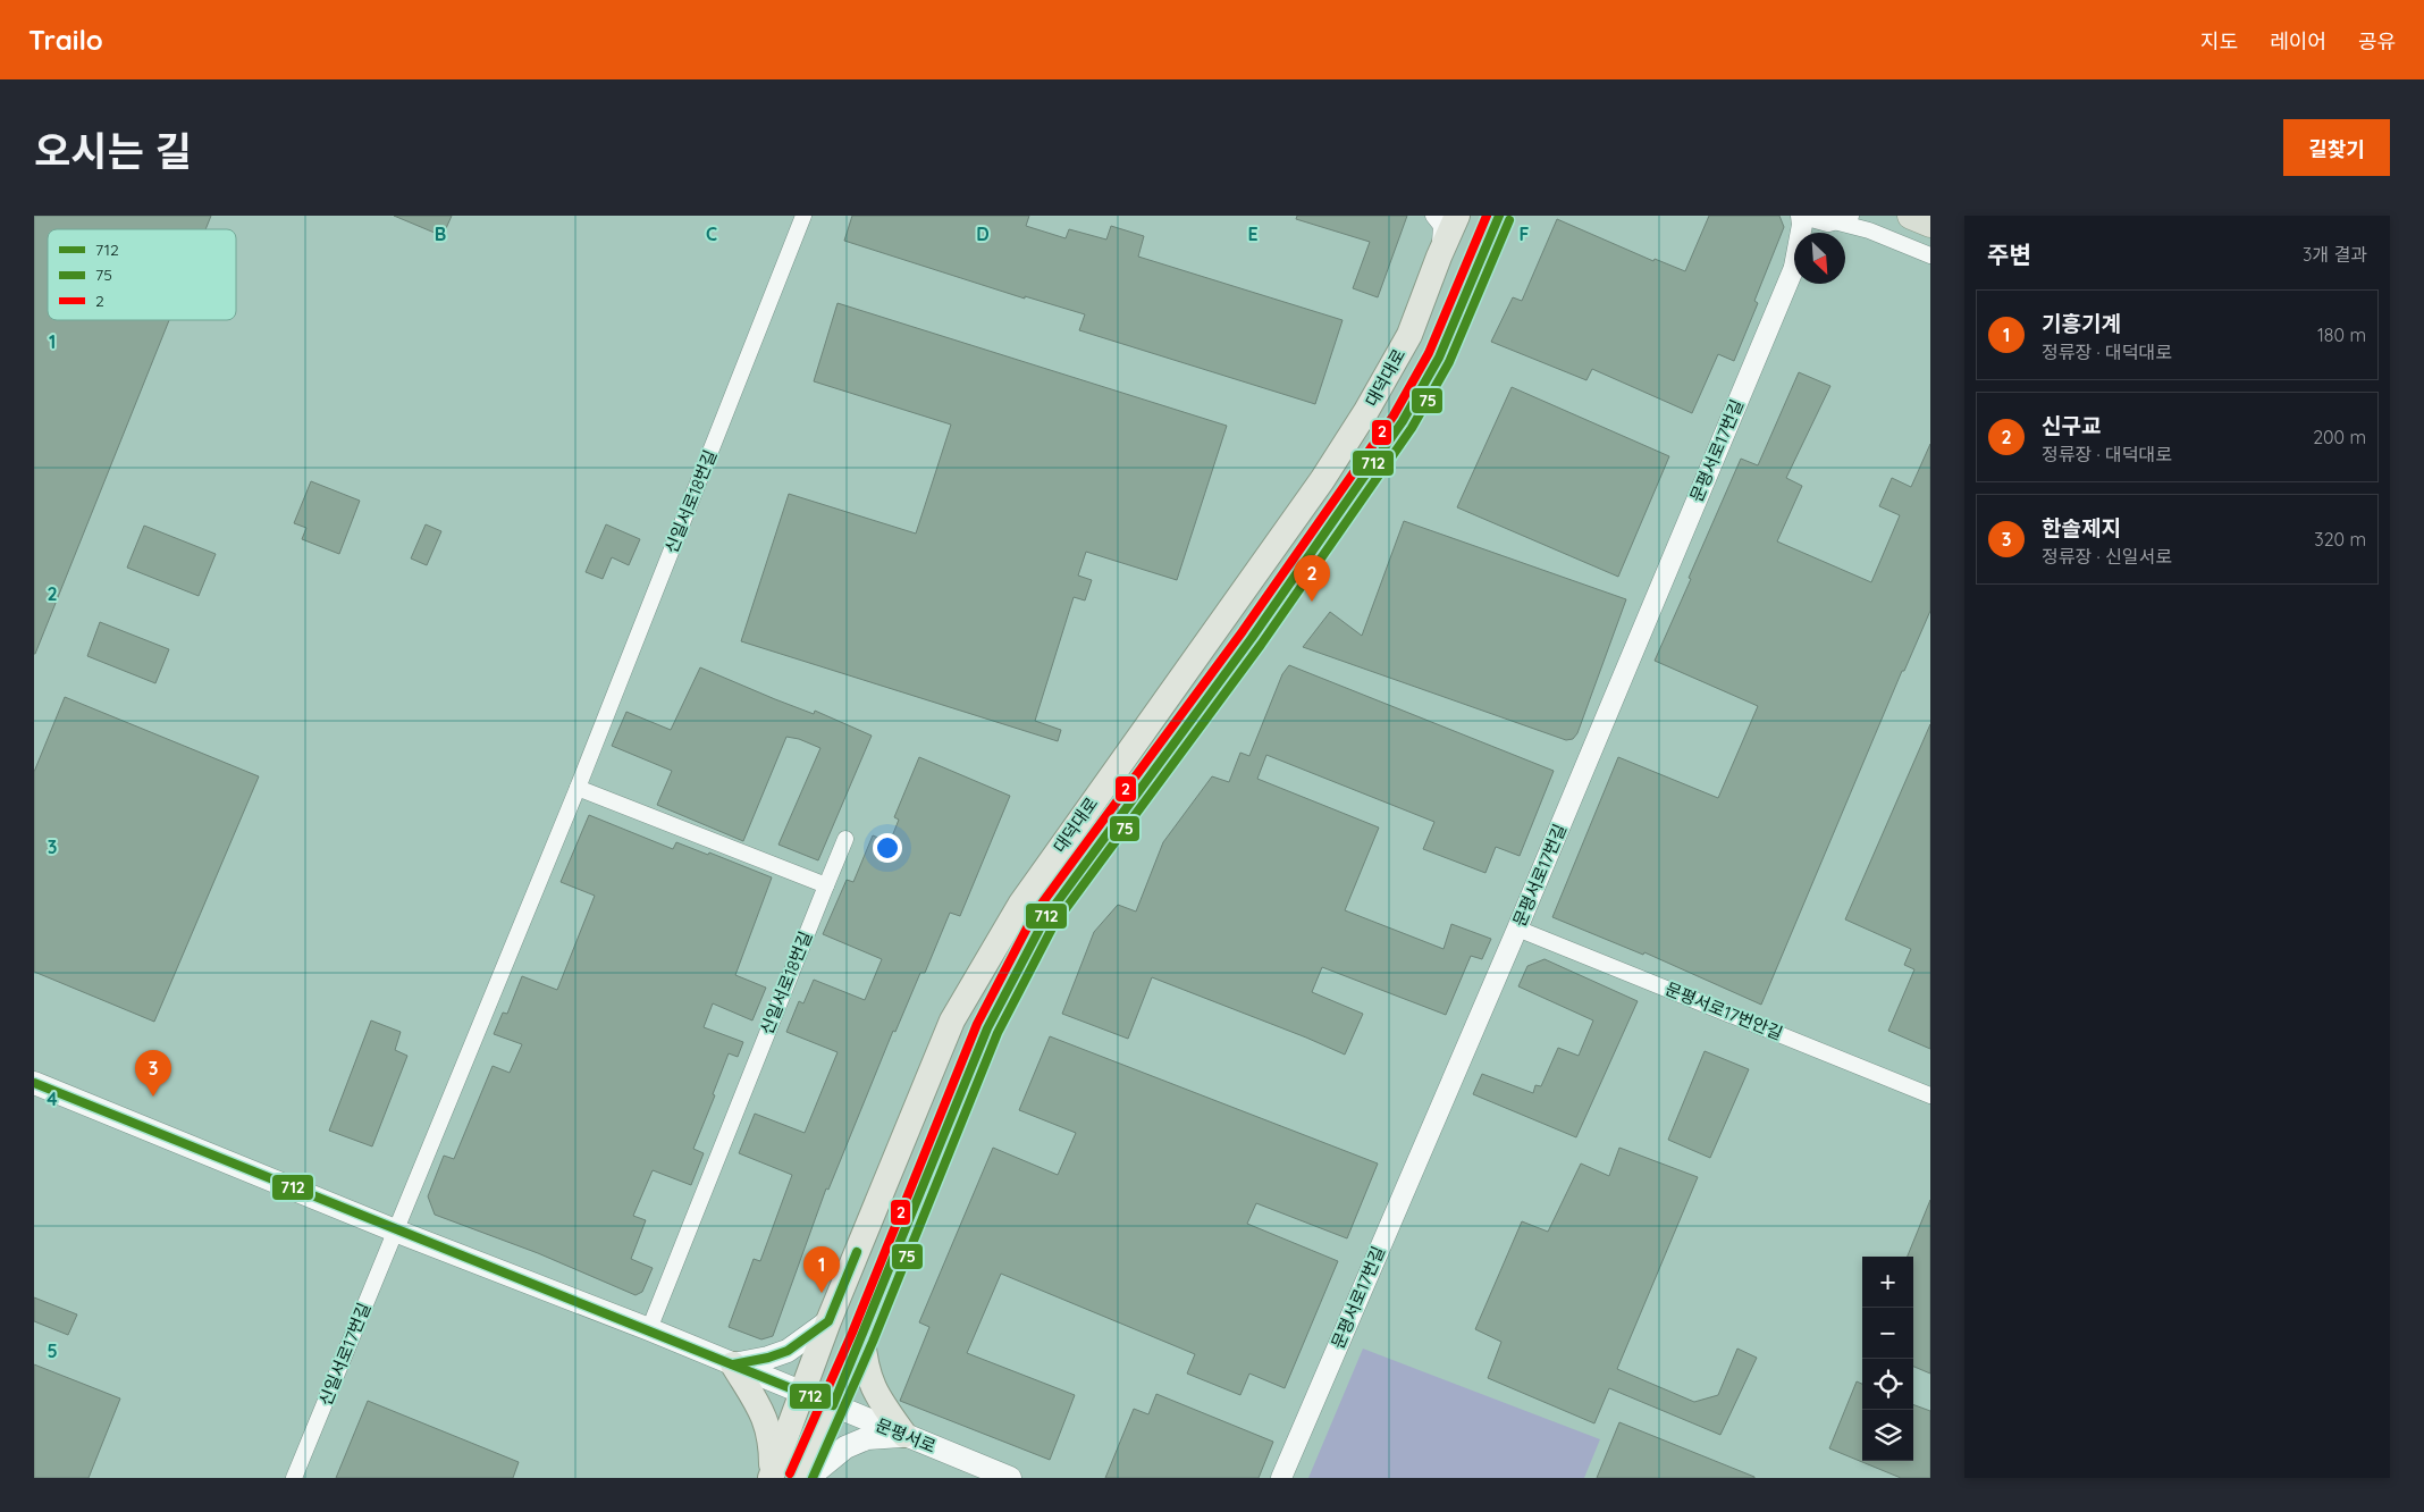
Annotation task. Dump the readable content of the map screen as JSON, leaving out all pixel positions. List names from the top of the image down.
{
  "streets": {
    "main road": ["대덕대로", "문평서로"],
    "street": [
      "문평서로17번길",
      "신일서로18번길",
      "문평서로17번안길",
      "신일서로17번길"
    ]
  },
  "crossings": [
    ["대덕대로", "문평서로"],
    ["문평서로17번길", "문평서로17번안길"],
    ["신일서로18번길", "신일서로17번길"],
    ["신일서로18번길", "문평서로"],
    ["신일서로17번길", "문평서로"]
  ],
  "lines": ["transit line 712", "transit line 2", "transit line 75"],
  "legend": ["712", "75", "2"],
  "north": "bottom right",
  "page": {
    "header": "Trailo",
    "nav": ["지도", "레이어", "공유"],
    "title": "오시는 길",
    "buttons": "길찾기",
    "heading": ["주변", "3개 결과"],
    "list": [
      {
        "mark": "1",
        "name": "기흥기계",
        "note": "정류장 · 대덕대로",
        "value": "180 m"
      },
      {
        "mark": "2",
        "name": "신구교",
        "note": "정류장 · 대덕대로",
        "value": "200 m"
      },
      {
        "mark": "3",
        "name": "한솔제지",
        "note": "정류장 · 신일서로",
        "value": "320 m"
      }
    ],
    "pins": ["2", "3", "1"],
    "map_buttons": ["+", "−"]
  },
  "grid": {
    "columns": [
      "B",
      "C",
      "D",
      "E",
      "F"
    ],
    "rows": [
      "1",
      "2",
      "3",
      "4",
      "5"
    ]
  }
}
